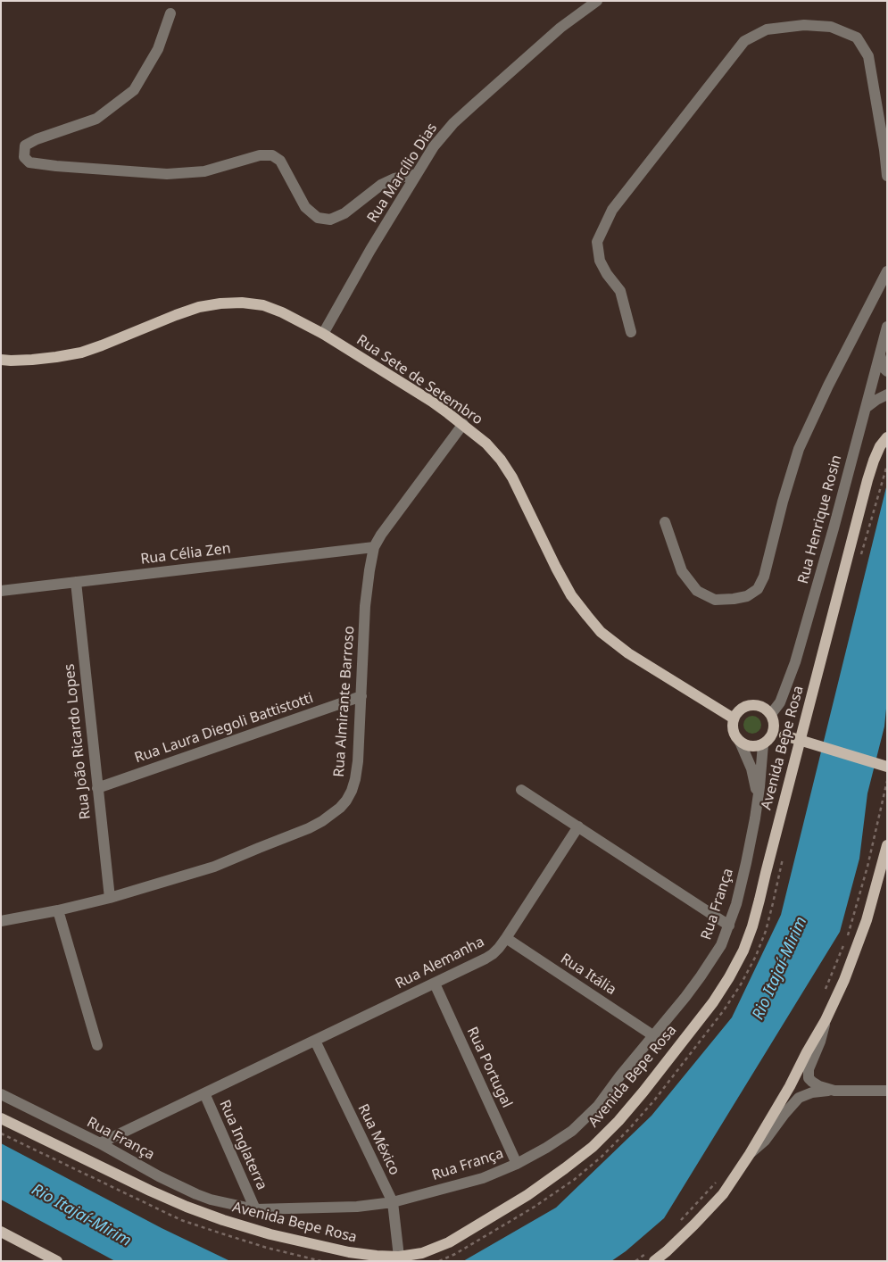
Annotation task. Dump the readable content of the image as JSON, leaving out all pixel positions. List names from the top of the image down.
{
  "streets": {
    "main road": ["Rua Sete de Setembro", "Avenida Bepe Rosa"],
    "street": [
      "Rua Marcílio Dias",
      "Rua Henrique Rosin",
      "Rua Célia Zen",
      "Rua Almirante Barroso",
      "Rua Laura Diegoli Battistotti",
      "Rua João Ricardo Lopes",
      "Rua França",
      "Rua Alemanha",
      "Rua Itália",
      "Rua Portugal",
      "Rua México",
      "Rua Inglaterra"
    ]
  },
  "crossings": [
    ["Rua Marcílio Dias", "Rua Sete de Setembro"],
    ["Rua Sete de Setembro", "Rua Henrique Rosin"],
    ["Rua Sete de Setembro", "Rua Almirante Barroso"],
    ["Rua Sete de Setembro", "Rua França"],
    ["Rua Henrique Rosin", "Rua França"],
    ["Rua Célia Zen", "Rua Almirante Barroso"],
    ["Rua Célia Zen", "Rua João Ricardo Lopes"],
    ["Rua Almirante Barroso", "Rua Laura Diegoli Battistotti"],
    ["Rua Almirante Barroso", "Rua João Ricardo Lopes"],
    ["Rua Laura Diegoli Battistotti", "Rua João Ricardo Lopes"],
    ["Avenida Bepe Rosa", "Rua México"],
    ["Rua França", "Rua Alemanha"],
    ["Rua França", "Rua Itália"],
    ["Rua França", "Rua Portugal"],
    ["Rua França", "Rua México"],
    ["Rua França", "Rua Inglaterra"],
    ["Rua Alemanha", "Rua Itália"],
    ["Rua Alemanha", "Rua Portugal"],
    ["Rua Alemanha", "Rua México"],
    ["Rua Alemanha", "Rua Inglaterra"]
  ],
  "water": ["Rio Itajaí-Mirim"]
}
